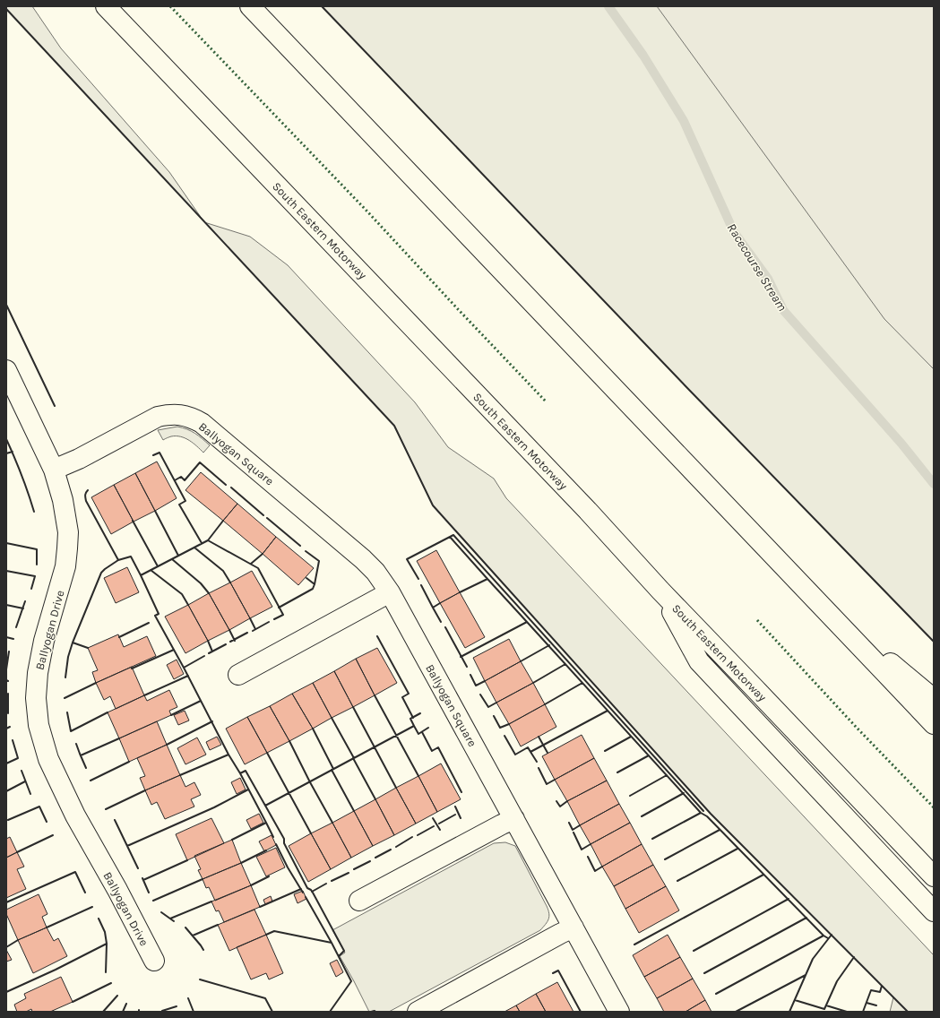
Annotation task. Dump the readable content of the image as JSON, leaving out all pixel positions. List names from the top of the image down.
{
  "streets": {
    "main road": ["South Eastern Motorway", "Ballyogan Square", "Ballyogan Drive"]
  },
  "crossings": [
    ["Ballyogan Square", "Ballyogan Drive"]
  ],
  "water": ["Racecourse Stream"]
}
